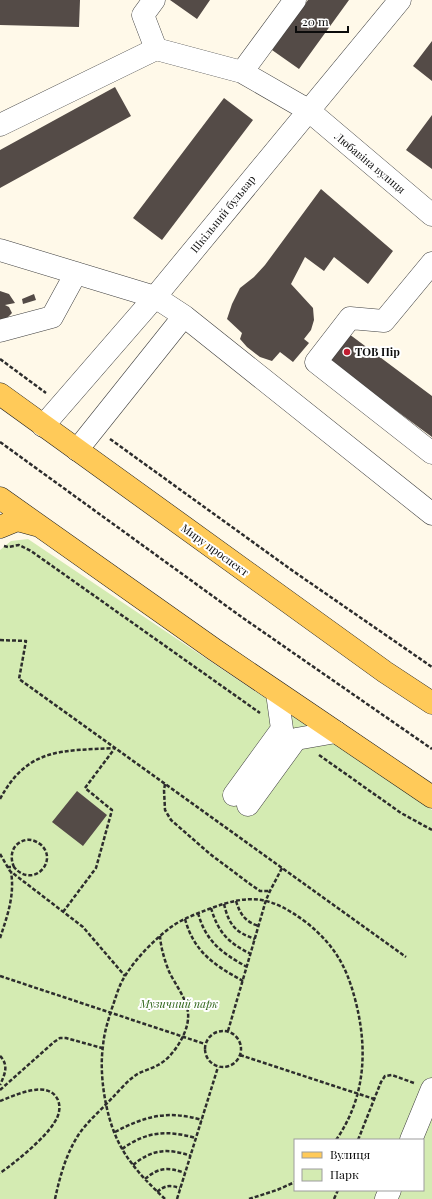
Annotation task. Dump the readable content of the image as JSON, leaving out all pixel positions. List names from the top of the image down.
{
  "streets": {
    "main road": ["Миру проспект"],
    "street": ["Любавіна вулиця", "Шкільний бульвар"]
  },
  "crossings": [
    ["Любавіна вулиця", "Шкільний бульвар"],
    ["Шкільний бульвар", "Миру проспект"]
  ],
  "parks": ["Музичний парк"],
  "places": ["ТОВ Пір"],
  "legend": ["Вулиця", "Парк"],
  "scale_bar": "20 m"
}
